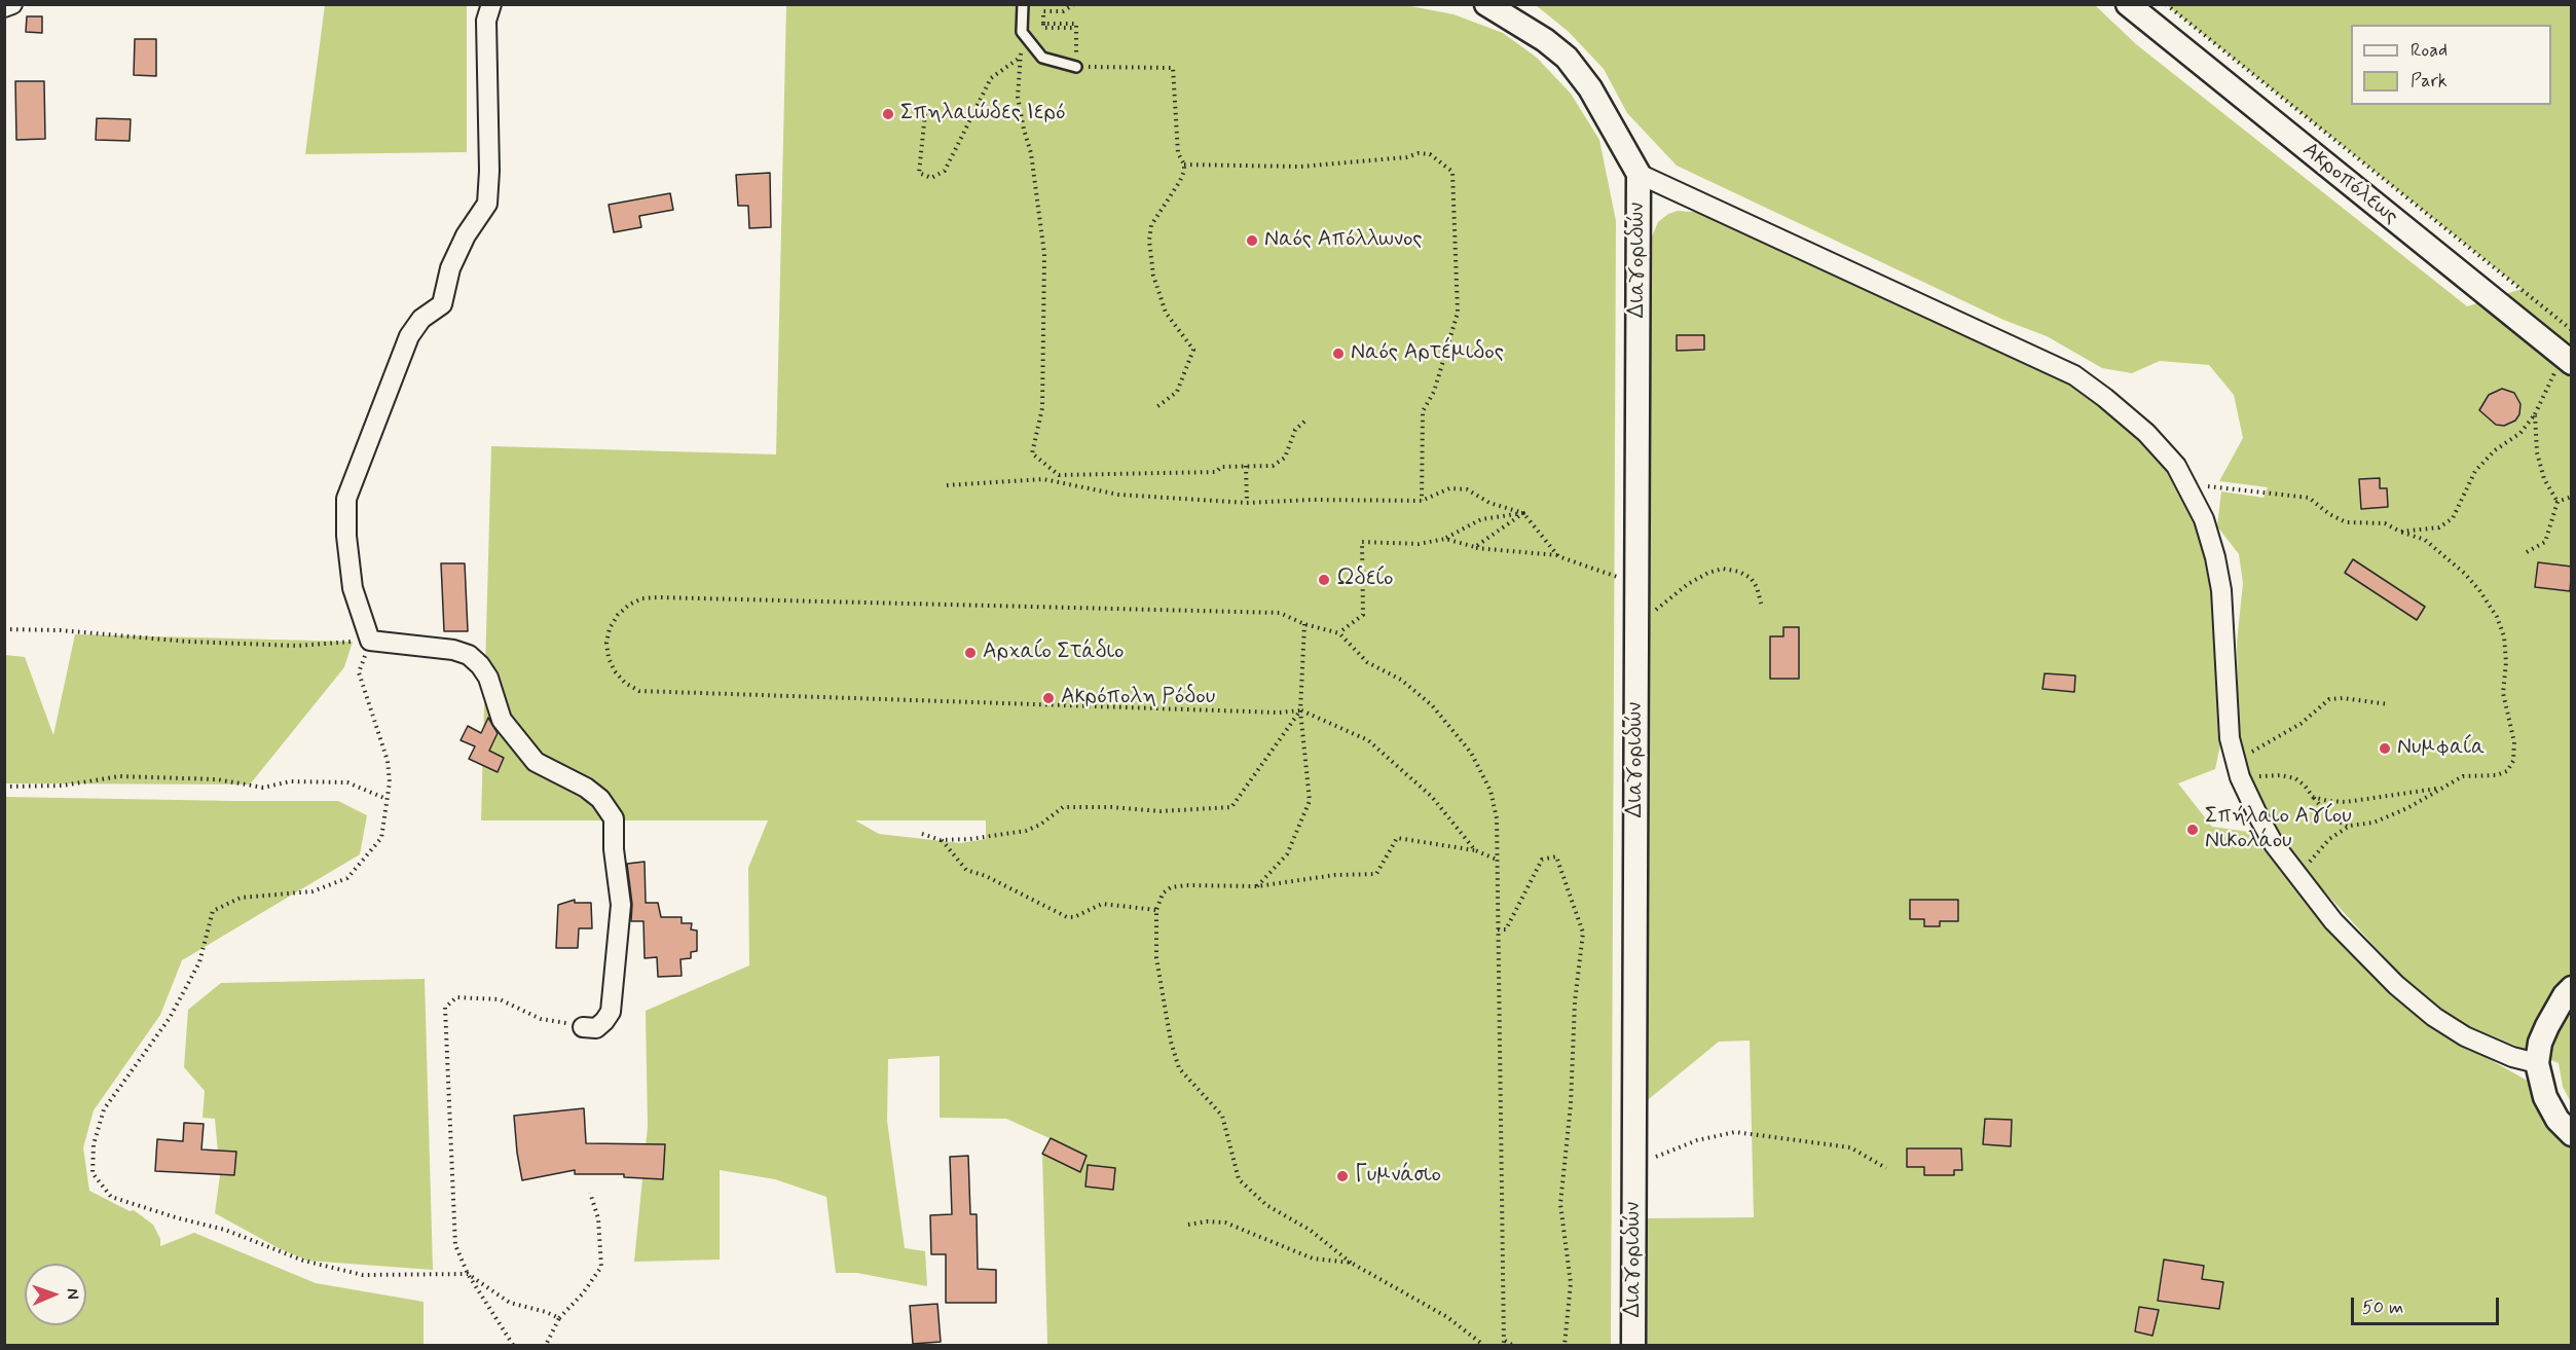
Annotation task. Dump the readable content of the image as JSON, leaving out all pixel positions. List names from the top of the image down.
{
  "streets": {
    "street": ["Ακροπόλεως", "Διαγοριδών"]
  },
  "places": [
    "Σπηλαιώδες Ιερό",
    "Ναός Απόλλωνος",
    "Ναός Αρτέμιδος",
    "Ωδείο",
    "Αρχαίο Στάδιο",
    "Ακρόπολη Ρόδου",
    "Νυμφαία",
    "Σπήλαιο Αγίου Νικολάου",
    "Γυμνάσιο"
  ],
  "legend": ["Road", "Park"],
  "scale_bar": "50 m",
  "north": "right"
}
